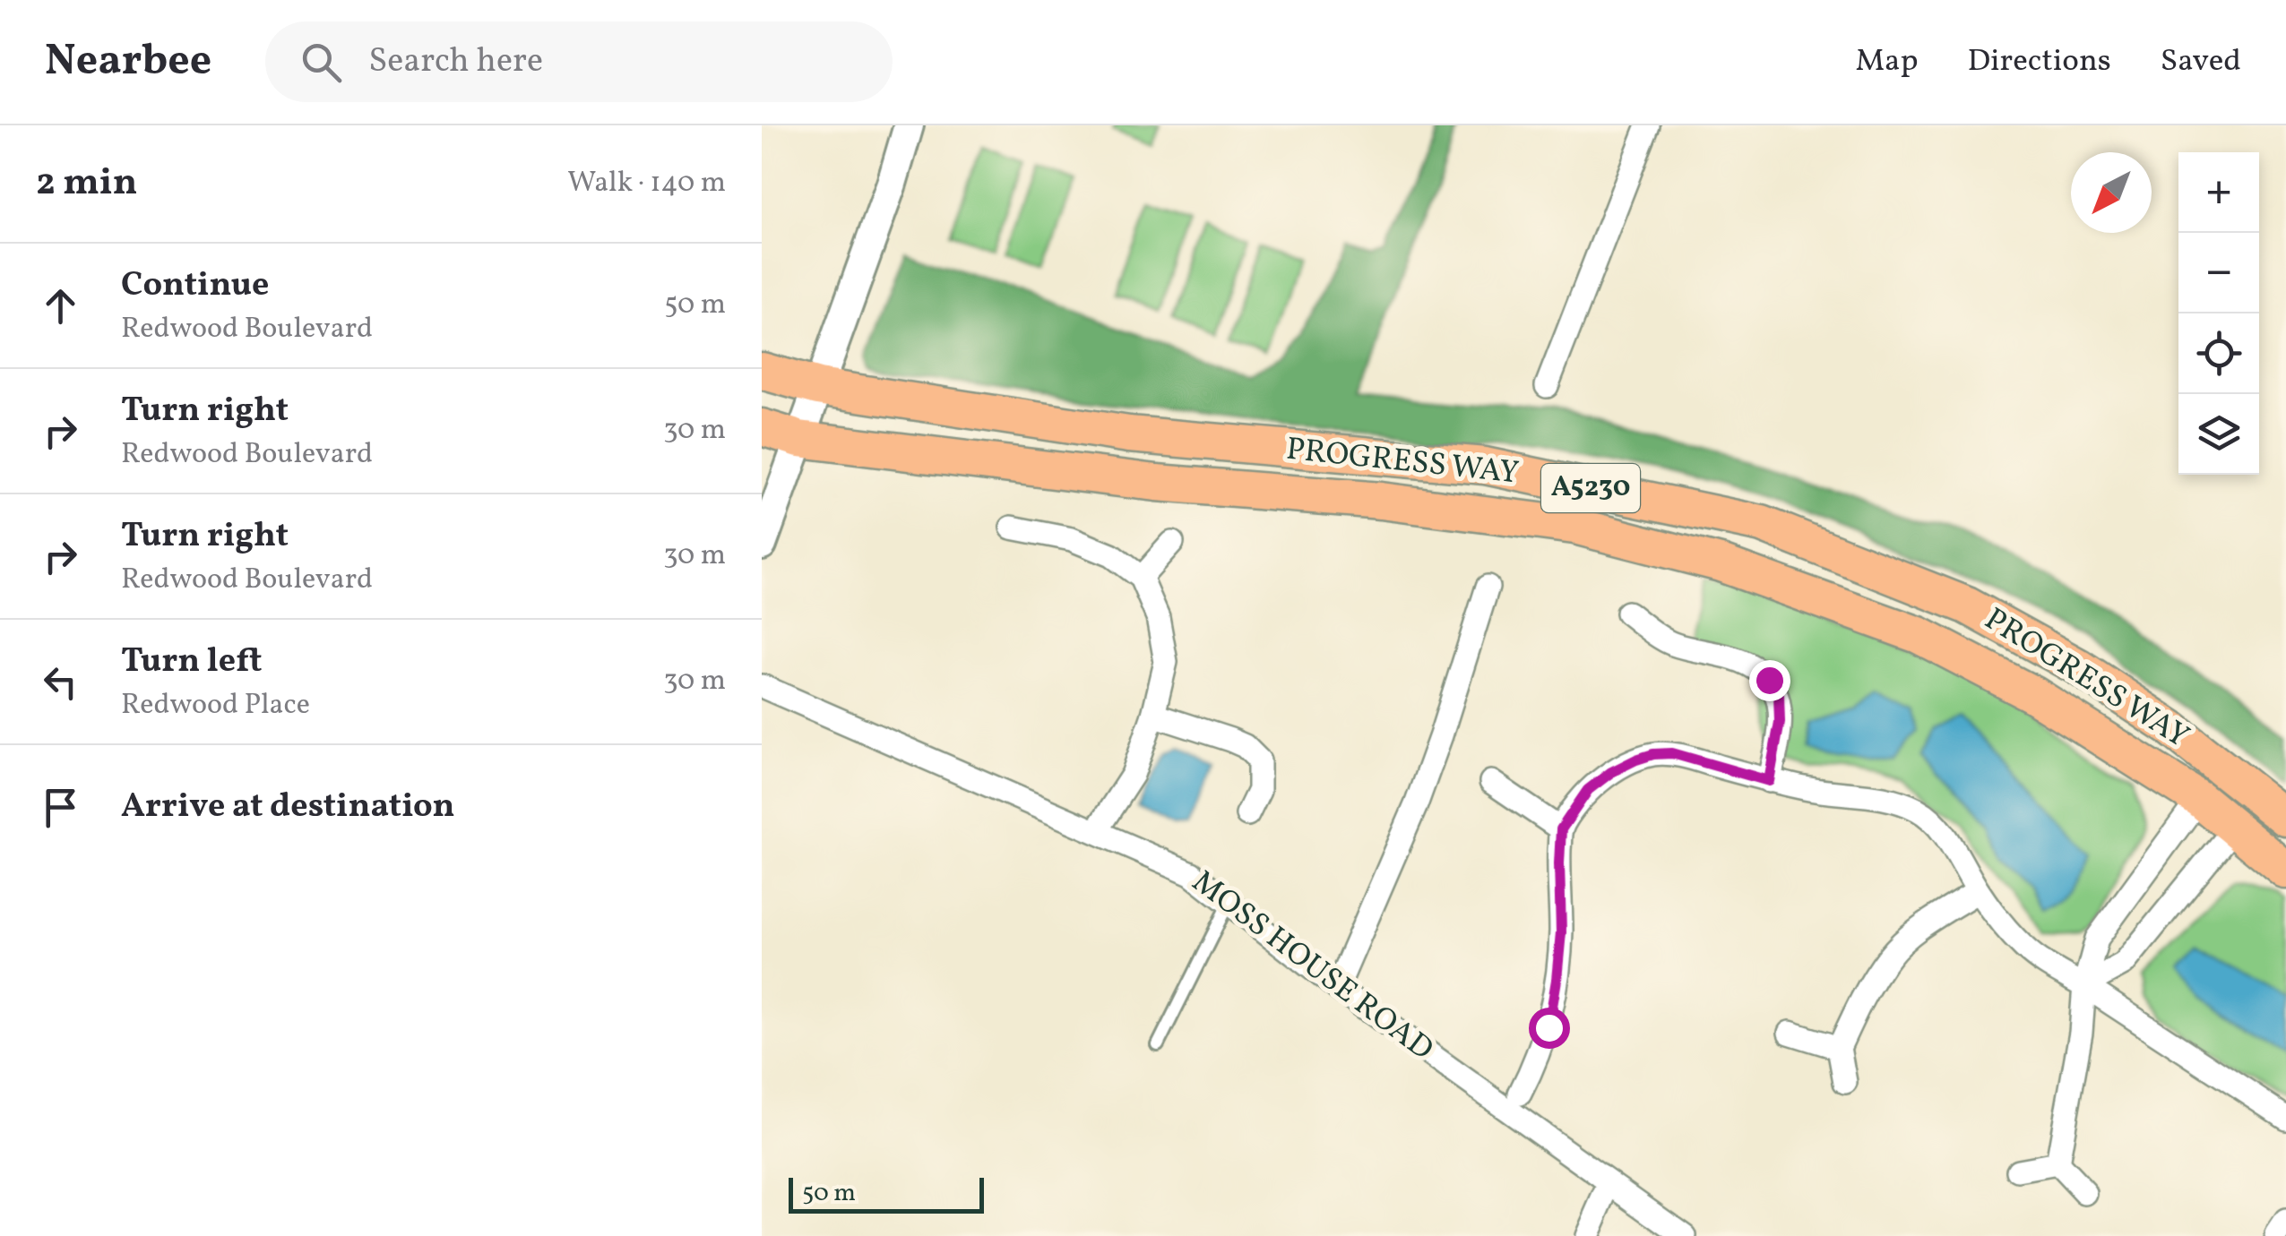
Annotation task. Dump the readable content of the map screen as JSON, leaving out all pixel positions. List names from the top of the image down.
{
  "streets": {
    "main road": ["PROGRESS WAY", "A5230"],
    "street": ["MOSS HOUSE ROAD"]
  },
  "scale_bar": "50 m",
  "north": "bottom left",
  "page": {
    "header": "Nearbee",
    "search": "Search here",
    "nav": ["Map", "Directions", "Saved"],
    "heading": ["2 min", "Walk · 140 m"],
    "map_buttons": ["+", "−"],
    "list": [
      ["Continue", "Redwood Boulevard", "50 m"],
      ["Turn right", "Redwood Boulevard", "30 m"],
      ["Turn right", "Redwood Boulevard", "30 m"],
      ["Turn left", "Redwood Place", "30 m"],
      "Arrive at destination"
    ],
    "scale": "50 m"
  }
}
